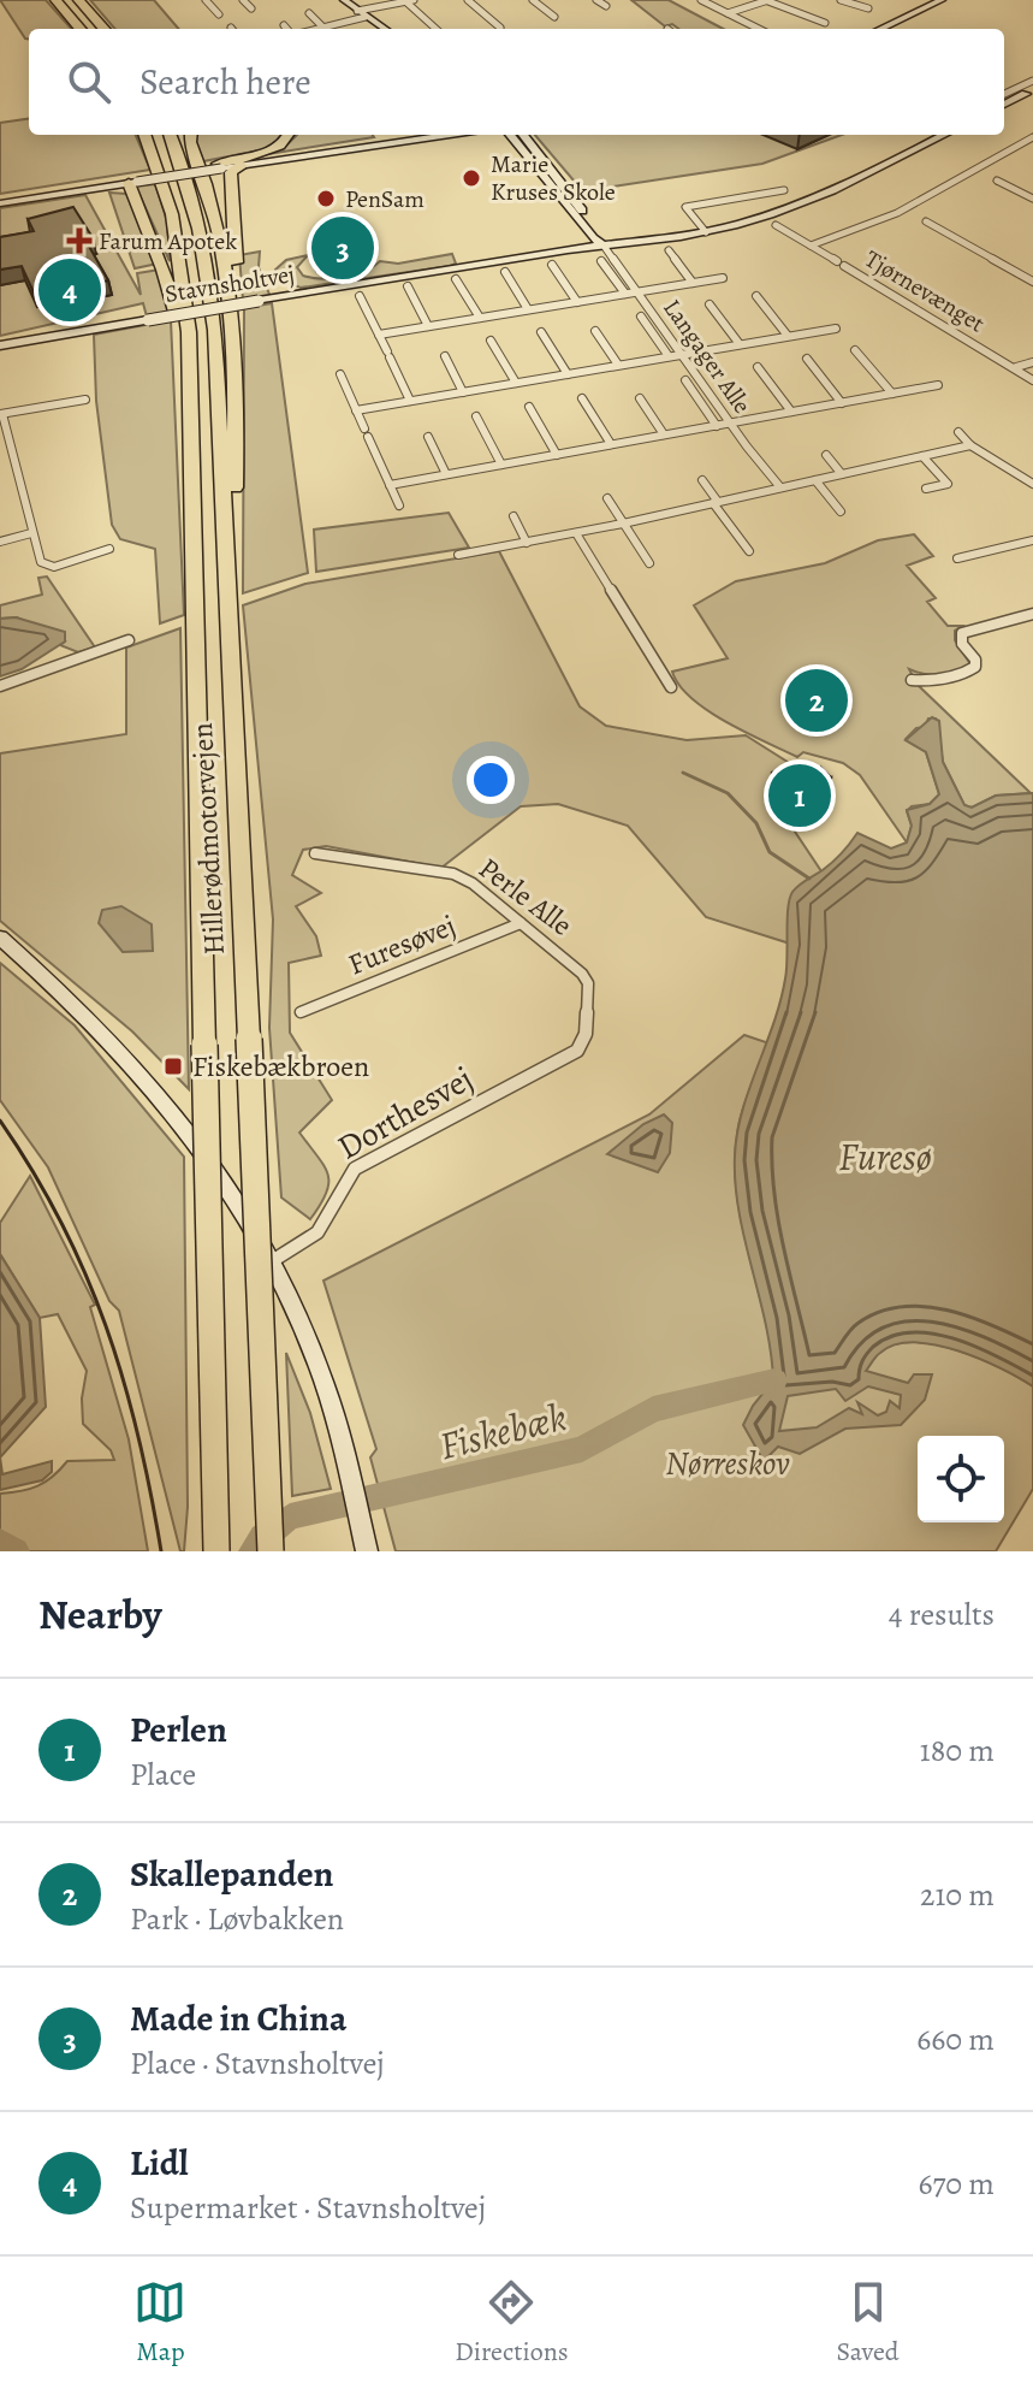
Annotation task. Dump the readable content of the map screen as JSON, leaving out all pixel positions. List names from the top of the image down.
{
  "streets": {
    "highway": ["Hillerødmotorvejen"],
    "street": [
      "Stavnsholtvej",
      "Tjørnevænget",
      "Langager Alle",
      "Perle Alle",
      "Furesøvej",
      "Dorthesvej"
    ]
  },
  "crossings": [
    ["Stavnsholtvej", "Langager Alle"],
    ["Perle Alle", "Furesøvej"],
    ["Perle Alle", "Dorthesvej"]
  ],
  "water": ["Furesø", "Fiskebæk"],
  "parks": ["Nørreskov"],
  "places": {
    "other": ["Marie Kruses Skole", "PenSam"],
    "health": ["Farum Apotek"],
    "transit": ["Fiskebækbroen"]
  },
  "page": {
    "search": "Search here",
    "pins": [
      "3",
      "4",
      "2",
      "1"
    ],
    "heading": ["Nearby", "4 results"],
    "list": [
      {
        "mark": "1",
        "name": "Perlen",
        "note": "Place",
        "value": "180 m"
      },
      {
        "mark": "2",
        "name": "Skallepanden",
        "note": "Park · Løvbakken",
        "value": "210 m"
      },
      {
        "mark": "3",
        "name": "Made in China",
        "note": "Place · Stavnsholtvej",
        "value": "660 m"
      },
      {
        "mark": "4",
        "name": "Lidl",
        "note": "Supermarket · Stavnsholtvej",
        "value": "670 m"
      }
    ],
    "nav": ["Map", "Directions", "Saved"]
  }
}
